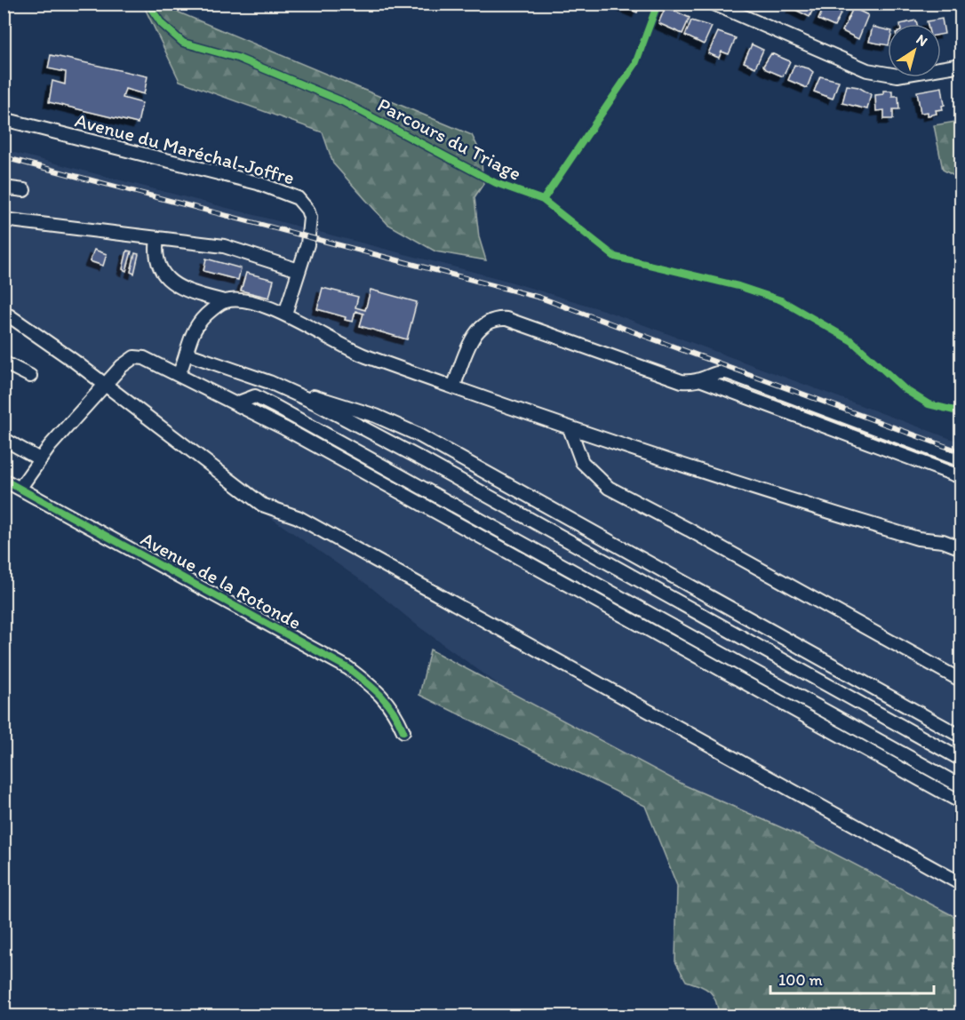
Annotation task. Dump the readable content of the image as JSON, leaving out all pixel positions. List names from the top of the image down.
{
  "streets": {
    "street": ["Avenue du Maréchal-Joffre", "Avenue de la Rotonde"],
    "cycle path": ["Parcours du Triage"]
  },
  "scale_bar": "100 m",
  "north": "top right"
}
